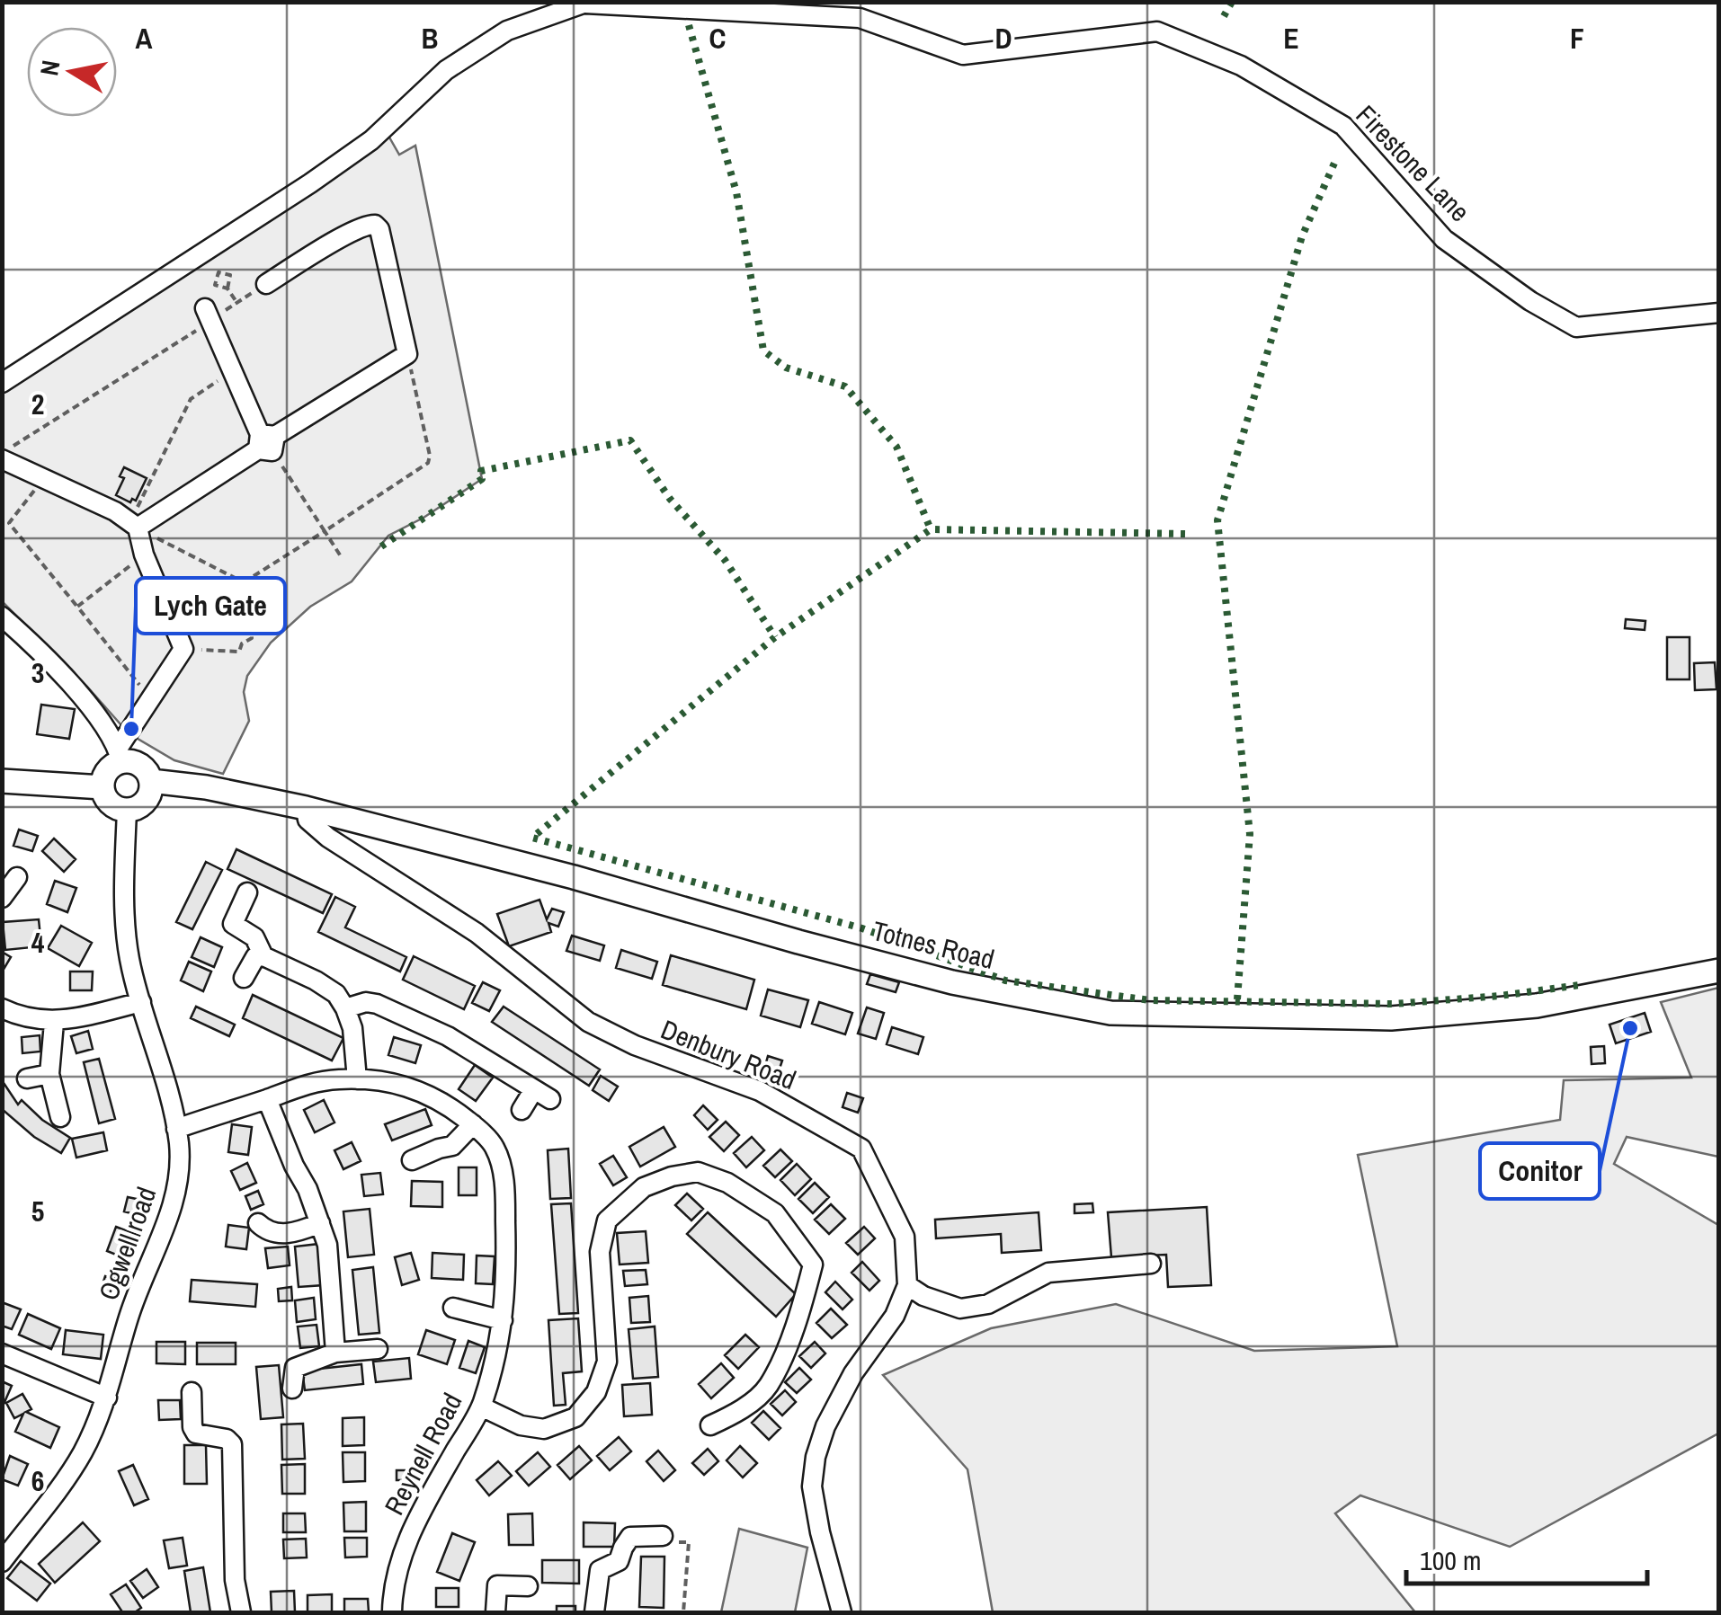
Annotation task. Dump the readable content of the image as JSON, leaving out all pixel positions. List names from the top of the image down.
{
  "streets": {
    "main road": ["Totnes Road"],
    "street": [
      "Firestone Lane",
      "Denbury Road",
      "Ogwell road",
      "Reynell Road"
    ]
  },
  "crossings": [
    ["Totnes Road", "Denbury Road"],
    ["Totnes Road", "Ogwell road"],
    ["Ogwell road", "Reynell Road"]
  ],
  "places": ["Lych Gate", "Conitor"],
  "scale_bar": "100 m",
  "north": "left",
  "grid": {
    "columns": [
      "A",
      "B",
      "C",
      "D",
      "E",
      "F"
    ],
    "rows": [
      "2",
      "3",
      "4",
      "5",
      "6"
    ]
  }
}
